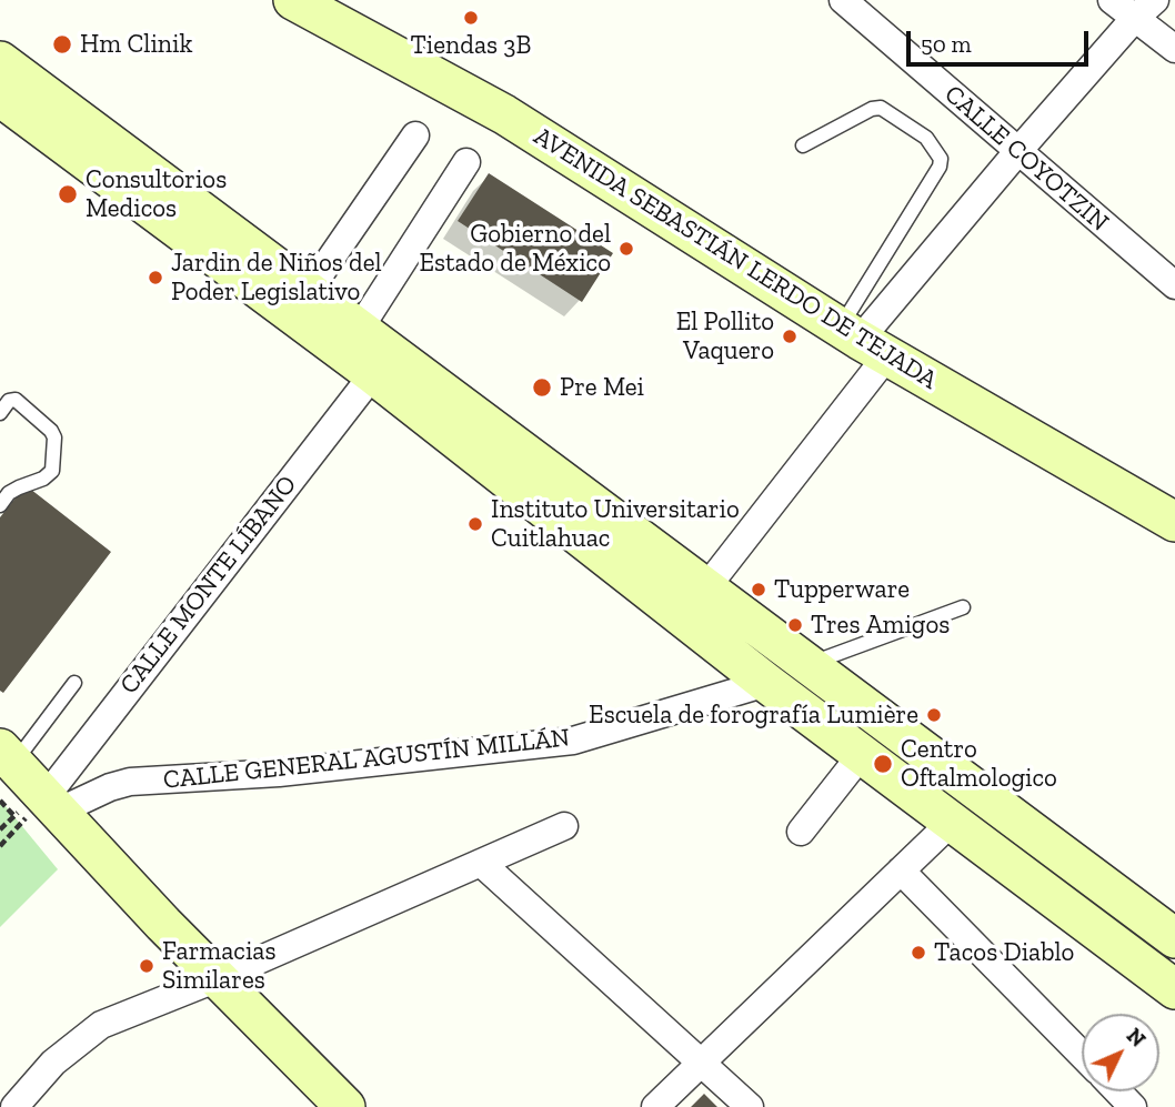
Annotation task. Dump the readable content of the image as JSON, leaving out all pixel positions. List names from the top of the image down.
{
  "streets": {
    "main road": ["AVENIDA SEBASTIÁN LERDO DE TEJADA"],
    "street": ["CALLE COYOTZIN", "CALLE MONTE LÍBANO", "CALLE GENERAL AGUSTÍN MILLÁN"]
  },
  "crossings": [
    ["CALLE MONTE LÍBANO", "CALLE GENERAL AGUSTÍN MILLÁN"]
  ],
  "places": [
    "Tiendas 3B",
    "Hm Clinik",
    "Consultorios Medicos",
    "Gobierno del Estado de México",
    "Jardin de Niños del Poder Legislativo",
    "El Pollito Vaquero",
    "Pre Mei",
    "Instituto Universitario Cuitlahuac",
    "Tupperware",
    "Tres Amigos",
    "Escuela de forografía Lumière",
    "Centro Oftalmologico",
    "Tacos Diablo",
    "Farmacias Similares"
  ],
  "scale_bar": "50 m",
  "north": "top right"
}
